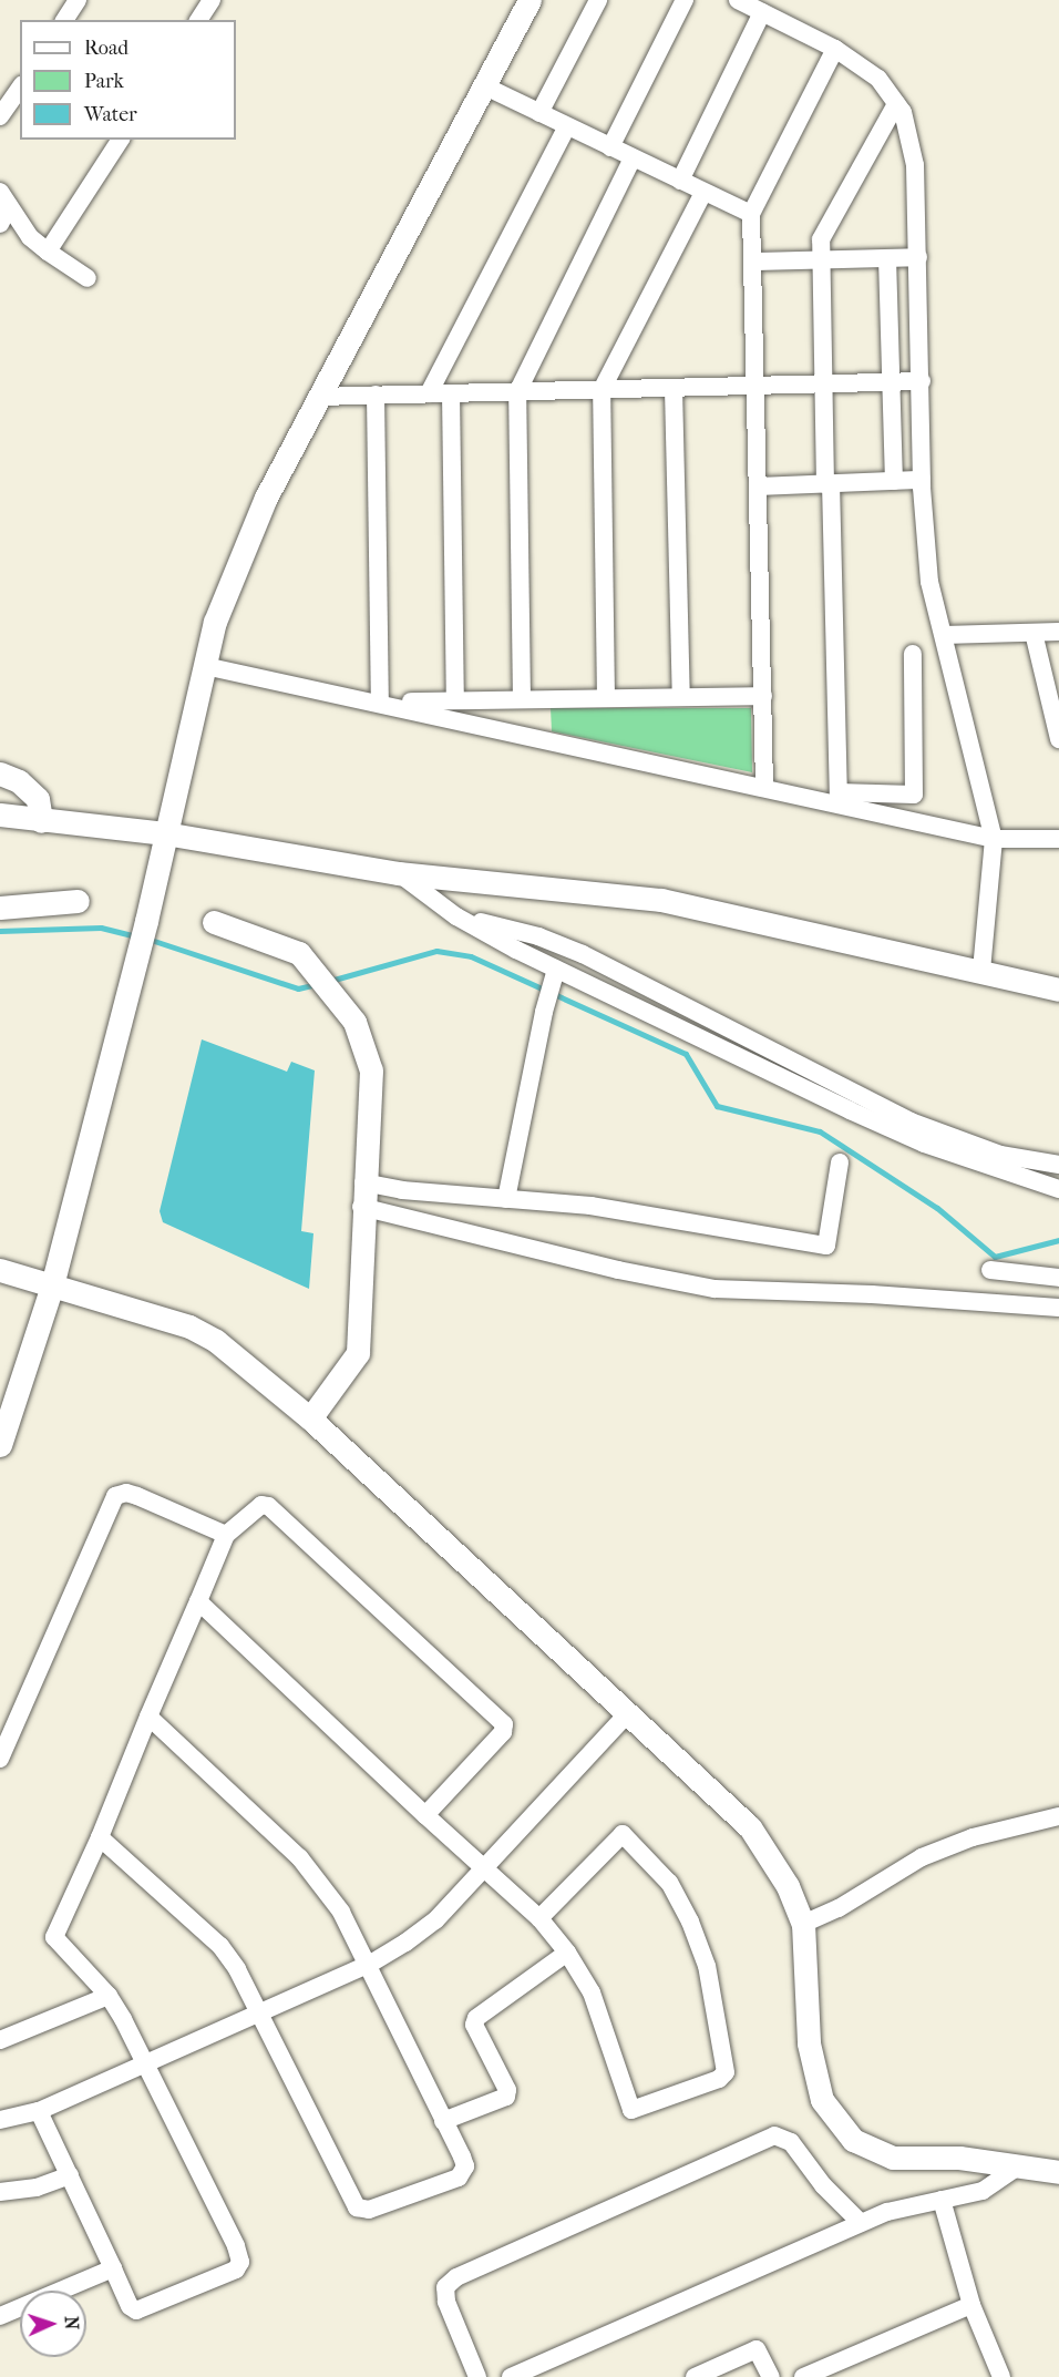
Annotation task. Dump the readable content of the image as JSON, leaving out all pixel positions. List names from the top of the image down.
{
  "legend": ["Road", "Park", "Water"],
  "north": "right"
}
